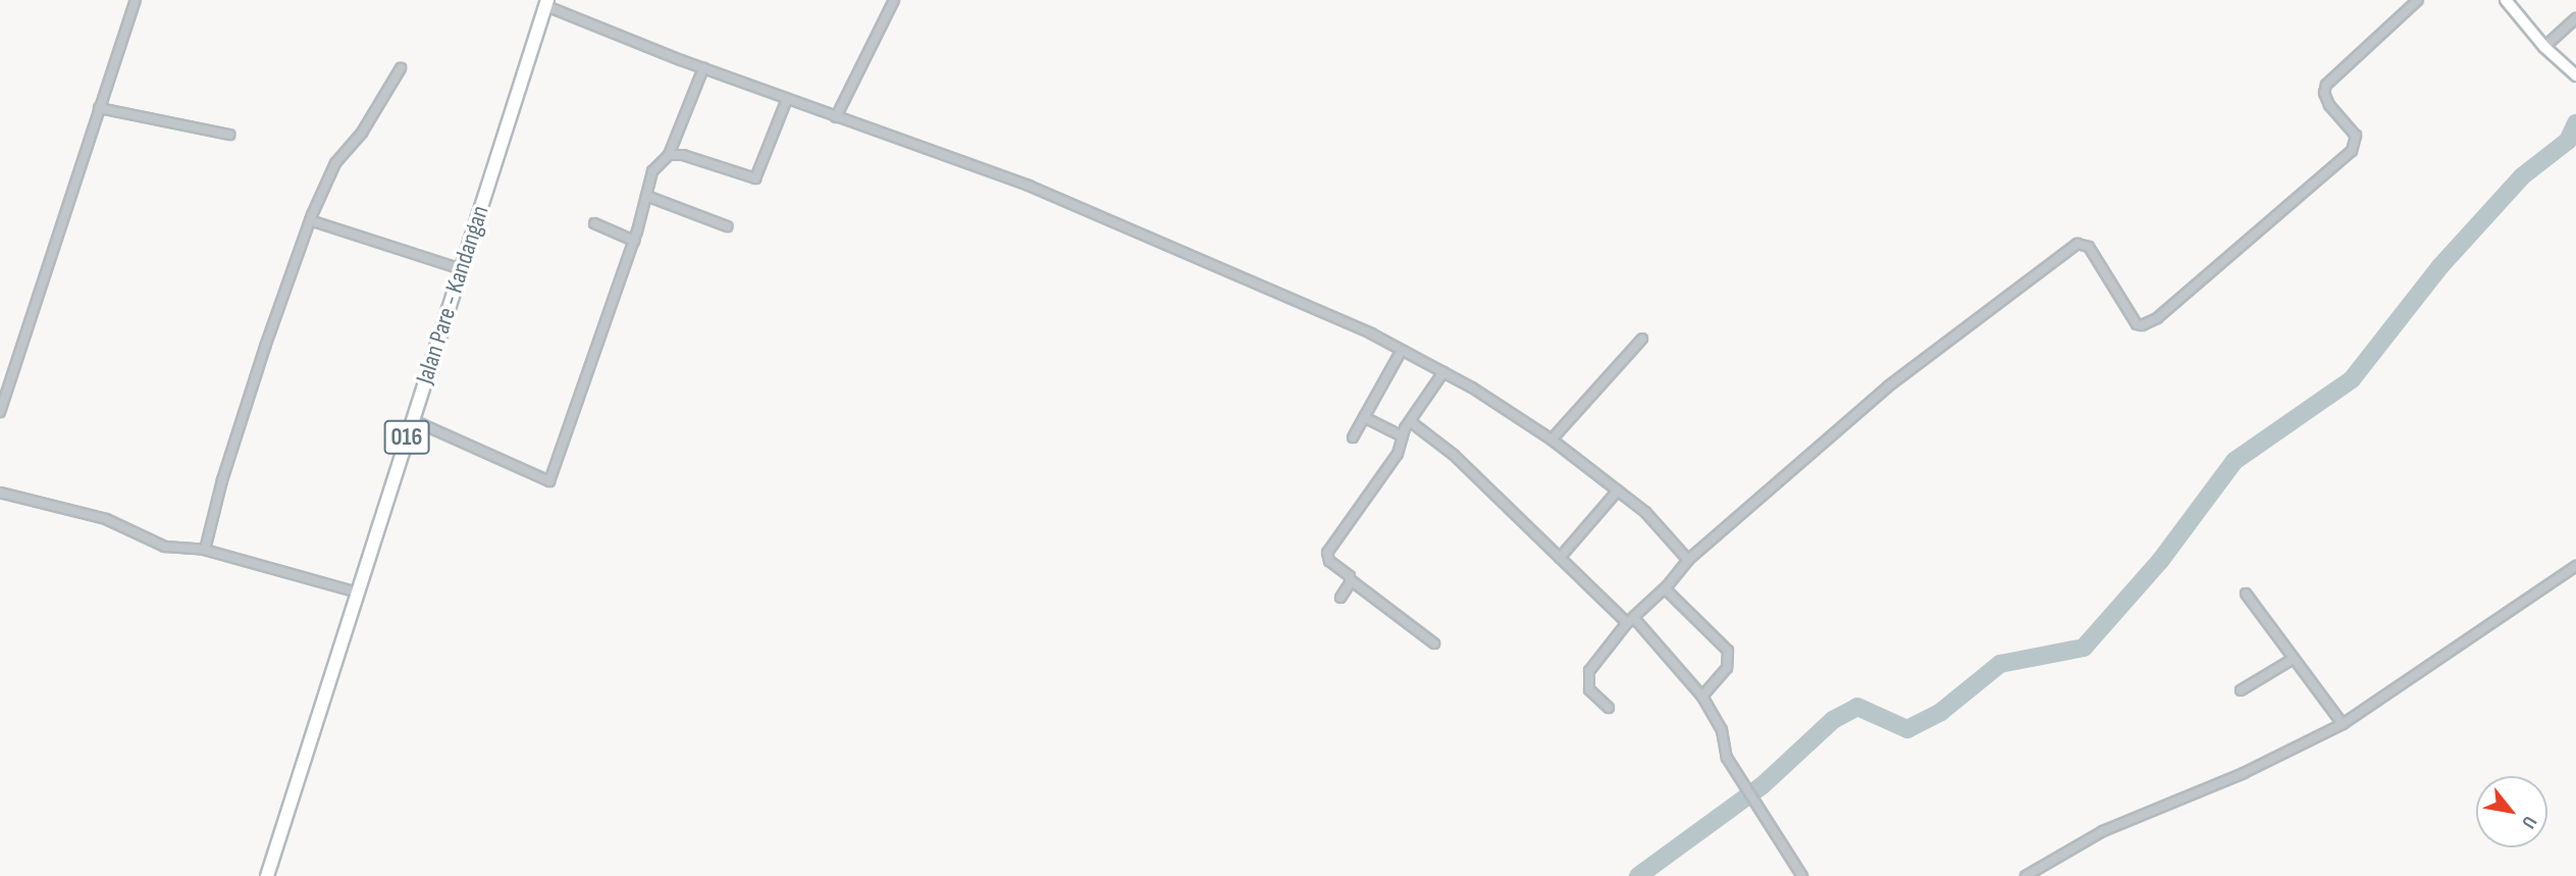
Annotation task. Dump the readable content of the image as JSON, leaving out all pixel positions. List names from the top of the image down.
{
  "streets": {
    "main road": ["Jalan Pare - Kandangan", "016"]
  },
  "north": "bottom right"
}
